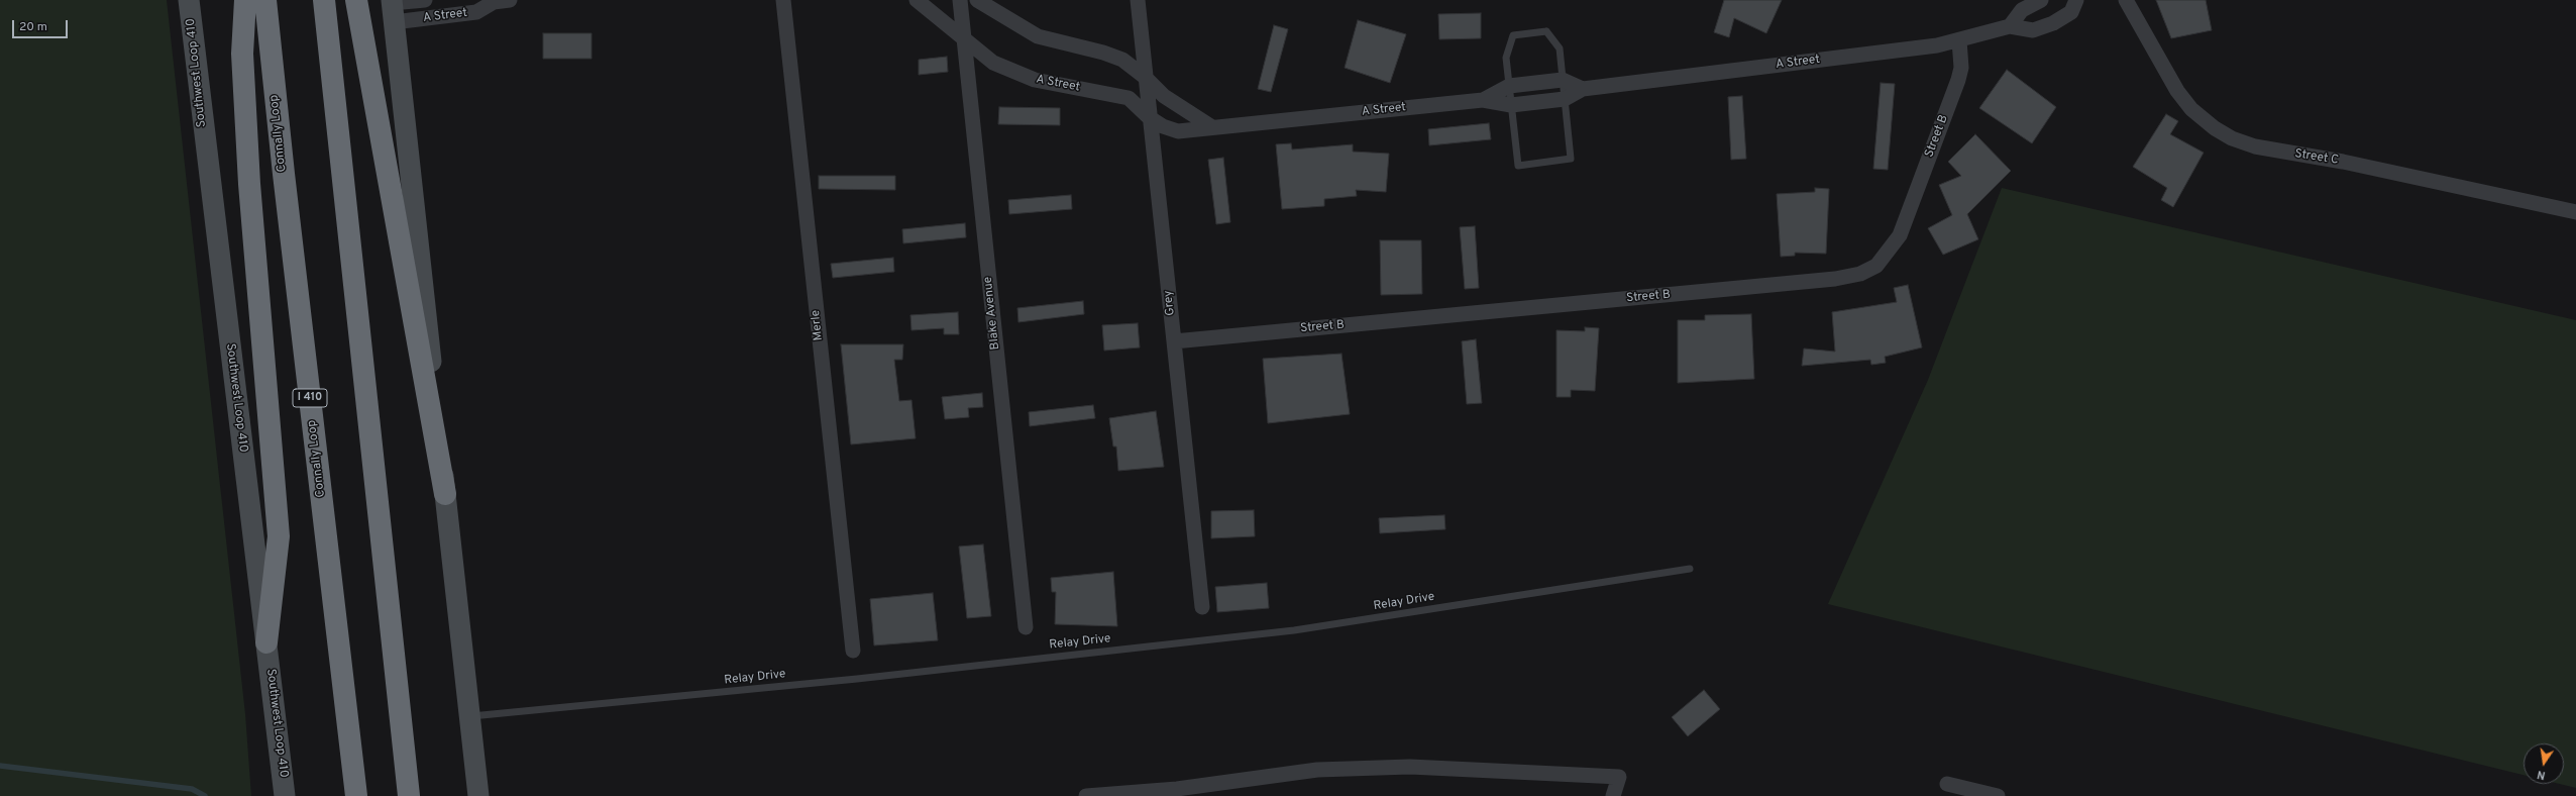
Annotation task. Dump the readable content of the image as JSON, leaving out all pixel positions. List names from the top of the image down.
{
  "streets": {
    "highway": ["Connally Loop", "I 410"],
    "main road": ["Southwest Loop 410"],
    "street": [
      "A Street",
      "Street B",
      "Street C",
      "Grey",
      "Blake Avenue",
      "Merle"
    ],
    "lane": ["Relay Drive"]
  },
  "crossings": [
    ["A Street", "Street B"],
    ["A Street", "Grey"],
    ["A Street", "Blake Avenue"],
    ["Street B", "Grey"]
  ],
  "scale_bar": "20 m",
  "north": "bottom"
}
